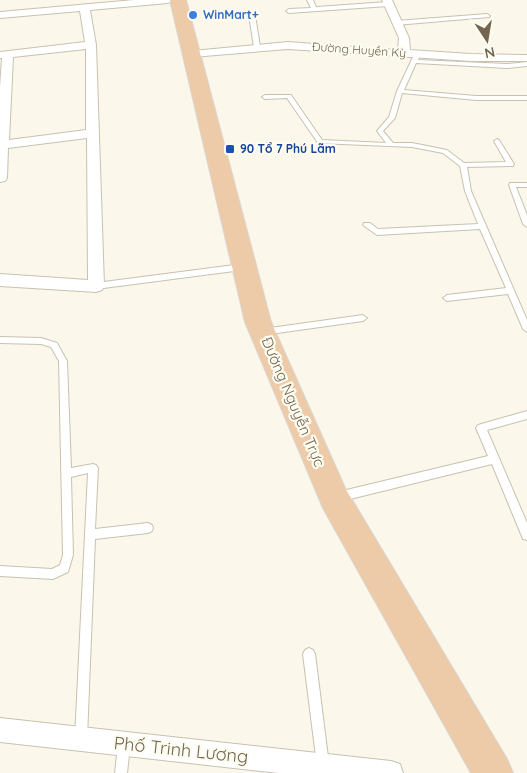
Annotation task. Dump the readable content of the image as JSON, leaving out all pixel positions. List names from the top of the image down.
{
  "streets": {
    "highway": ["Đường Nguyễn Trực"],
    "street": ["Đường Huyền Kỳ", "Phố Trinh Lương"]
  },
  "crossings": [
    ["Đường Huyền Kỳ", "Đường Nguyễn Trực"]
  ],
  "places": {
    "other": ["WinMart+"],
    "transit": ["90 Tổ 7 Phú Lãm"]
  },
  "north": "bottom"
}
